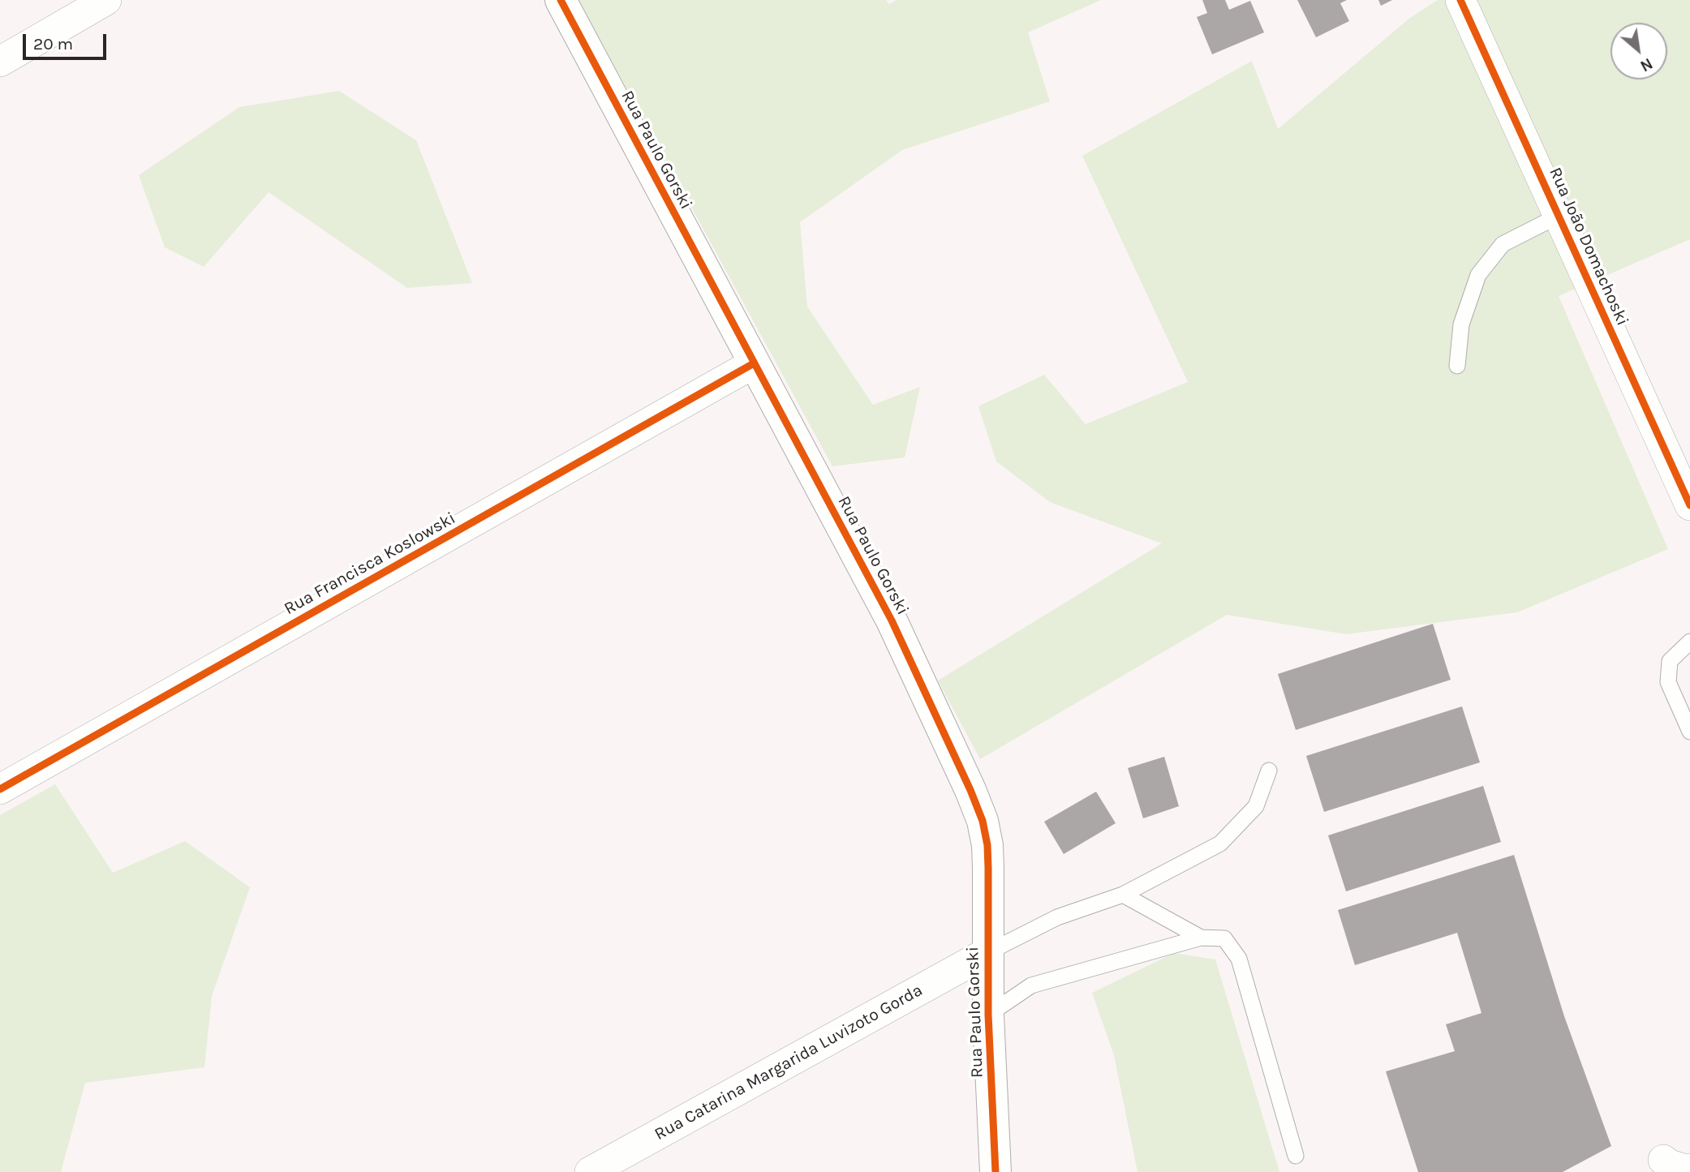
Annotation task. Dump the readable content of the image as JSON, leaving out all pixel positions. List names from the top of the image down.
{
  "streets": {
    "street": [
      "Rua Paulo Gorski",
      "Rua João Domachoski",
      "Rua Francisca Koslowski",
      "Rua Catarina Margarida Luvizoto Gorda"
    ]
  },
  "crossings": [
    ["Rua Paulo Gorski", "Rua Francisca Koslowski"],
    ["Rua Paulo Gorski", "Rua Catarina Margarida Luvizoto Gorda"]
  ],
  "scale_bar": "20 m",
  "north": "bottom right"
}
